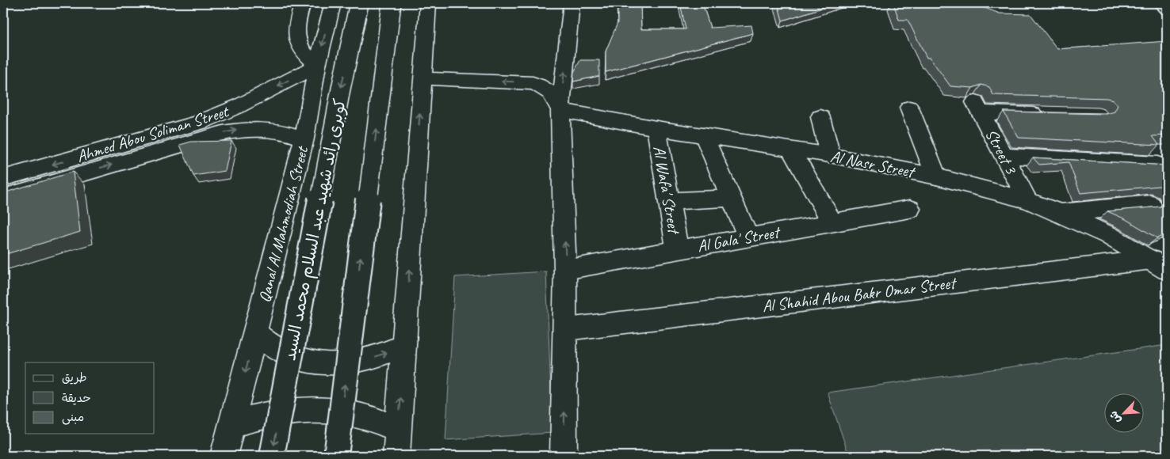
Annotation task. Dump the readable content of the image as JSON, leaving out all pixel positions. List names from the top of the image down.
{
  "streets": {
    "main road": [
      "Ahmed Abou Soliman Street",
      "Street 3",
      "Al Nasr Street",
      "Al Wafa' Street",
      "Qanal Al Mahmodiah Street",
      "كوبرى رائد شهيد عبد السلام محمد السيد",
      "Al Gala' Street",
      "Al Shahid Abou Bakr Omar Street"
    ]
  },
  "crossings": [
    ["Ahmed Abou Soliman Street", "Qanal Al Mahmodiah Street"],
    ["Street 3", "Al Nasr Street"],
    ["Al Nasr Street", "Al Wafa' Street"],
    ["Al Nasr Street", "Al Shahid Abou Bakr Omar Street"],
    ["Al Wafa' Street", "Al Gala' Street"]
  ],
  "legend": ["طريق", "حديقة", "مبنى"],
  "north": "bottom left"
}
